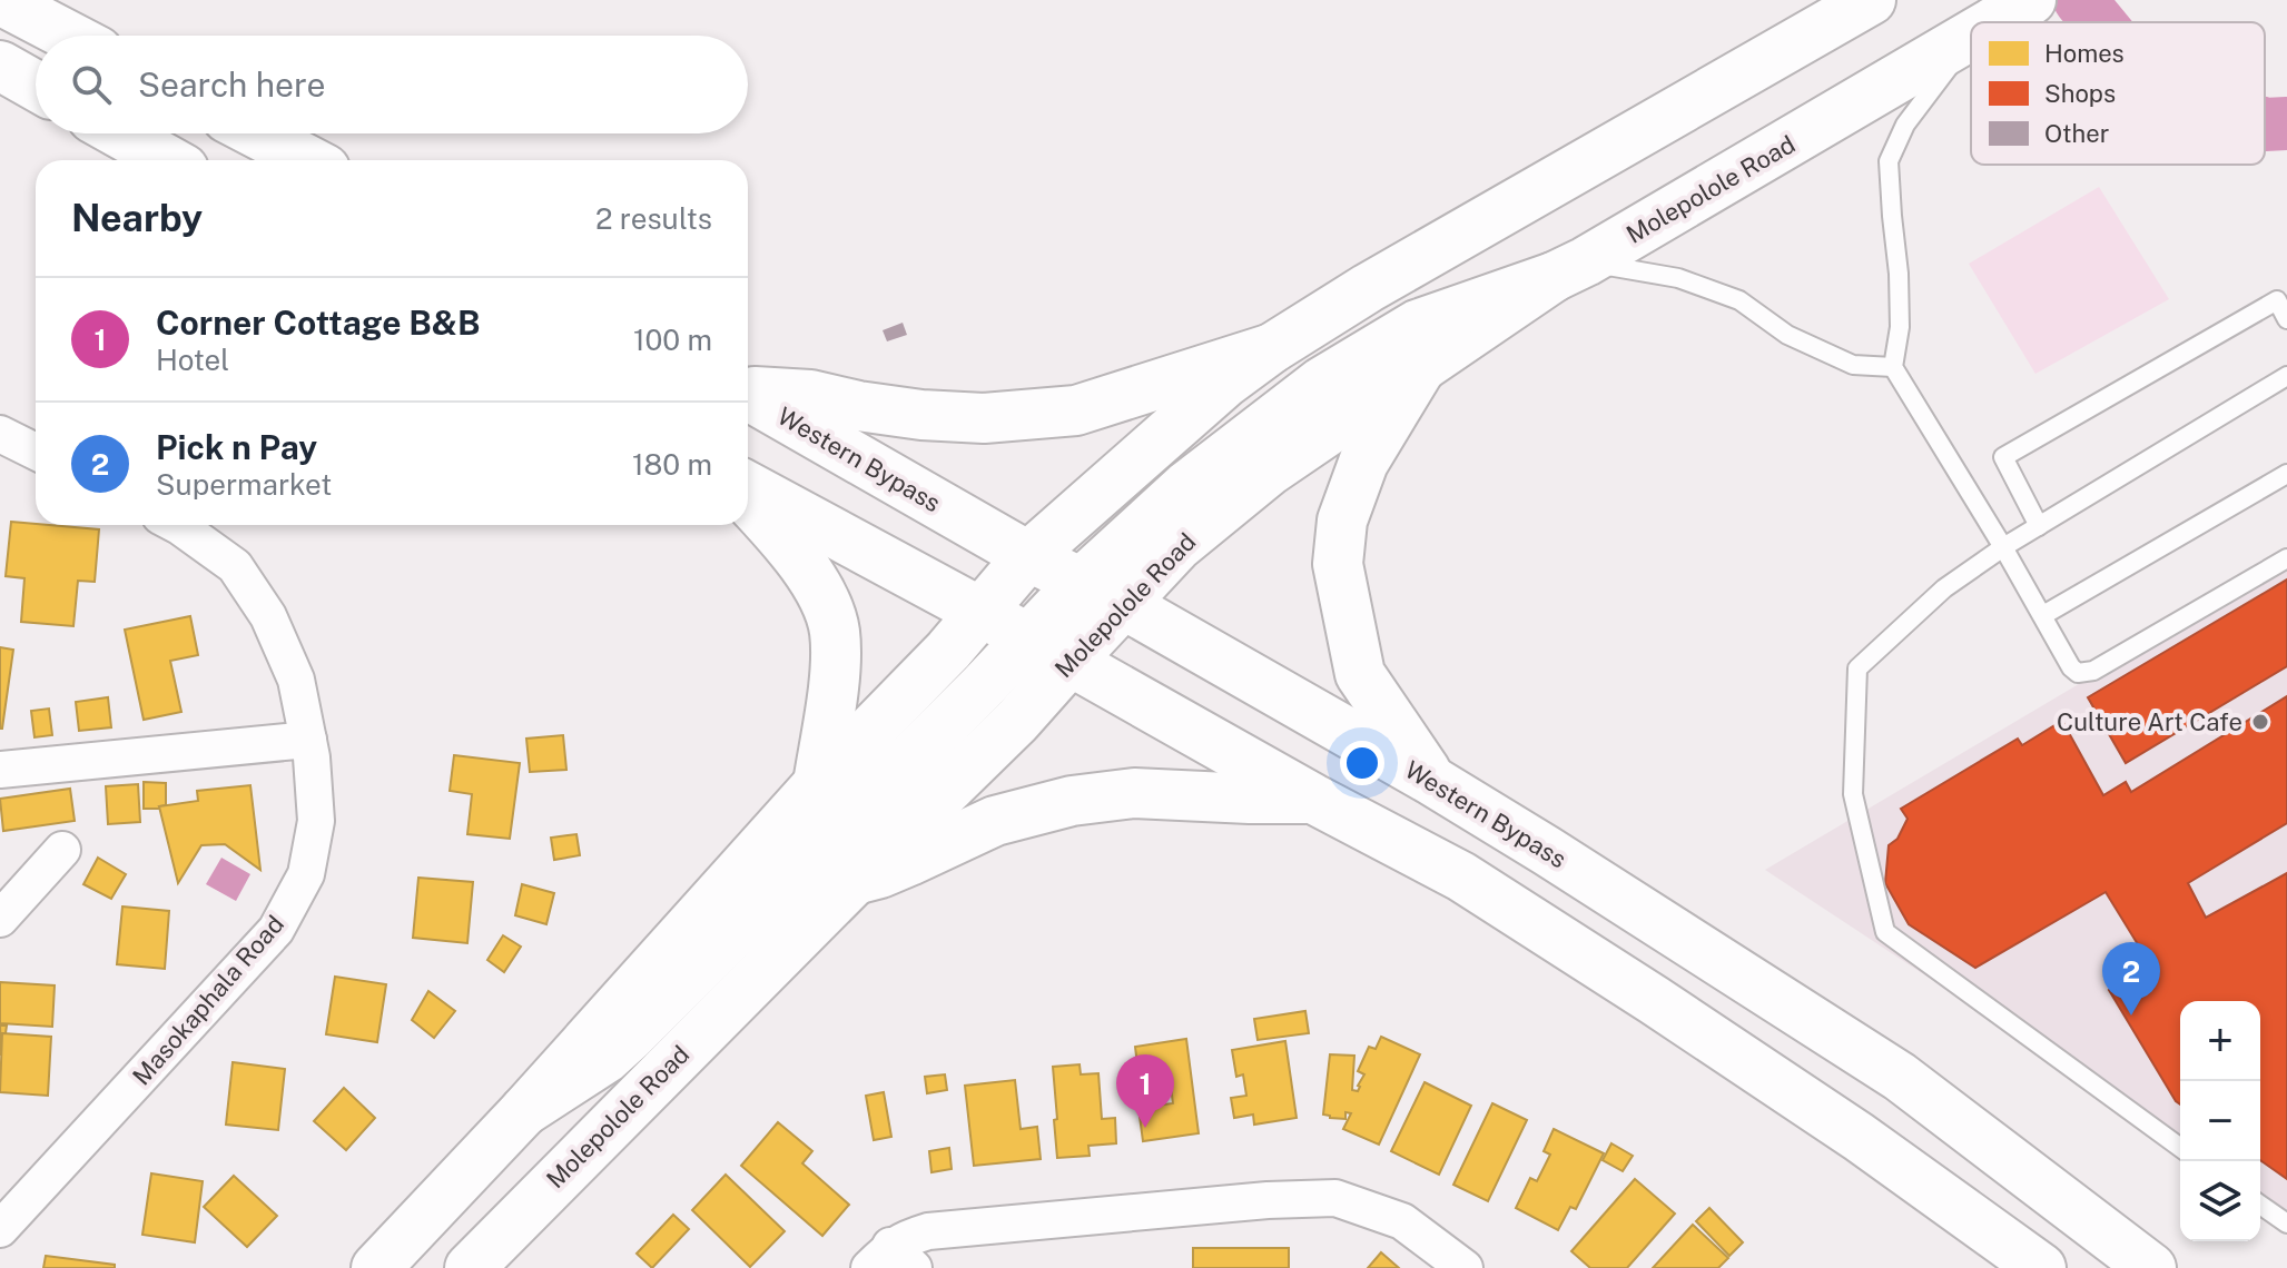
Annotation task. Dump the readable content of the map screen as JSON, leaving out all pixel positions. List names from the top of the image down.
{
  "streets": {
    "main road": ["Molepolole Road", "Western Bypass"],
    "street": ["Masokaphala Road"]
  },
  "crossings": [
    ["Molepolole Road", "Western Bypass"]
  ],
  "places": ["Culture Art Cafe"],
  "legend": ["Homes", "Shops", "Other"],
  "page": {
    "search": "Search here",
    "heading": ["Nearby", "2 results"],
    "list": [
      {
        "mark": "1",
        "name": "Corner Cottage B&B",
        "note": "Hotel",
        "value": "100 m"
      },
      {
        "mark": "2",
        "name": "Pick n Pay",
        "note": "Supermarket",
        "value": "180 m"
      }
    ],
    "pins": ["2", "1"],
    "map_buttons": ["+", "−"]
  }
}
